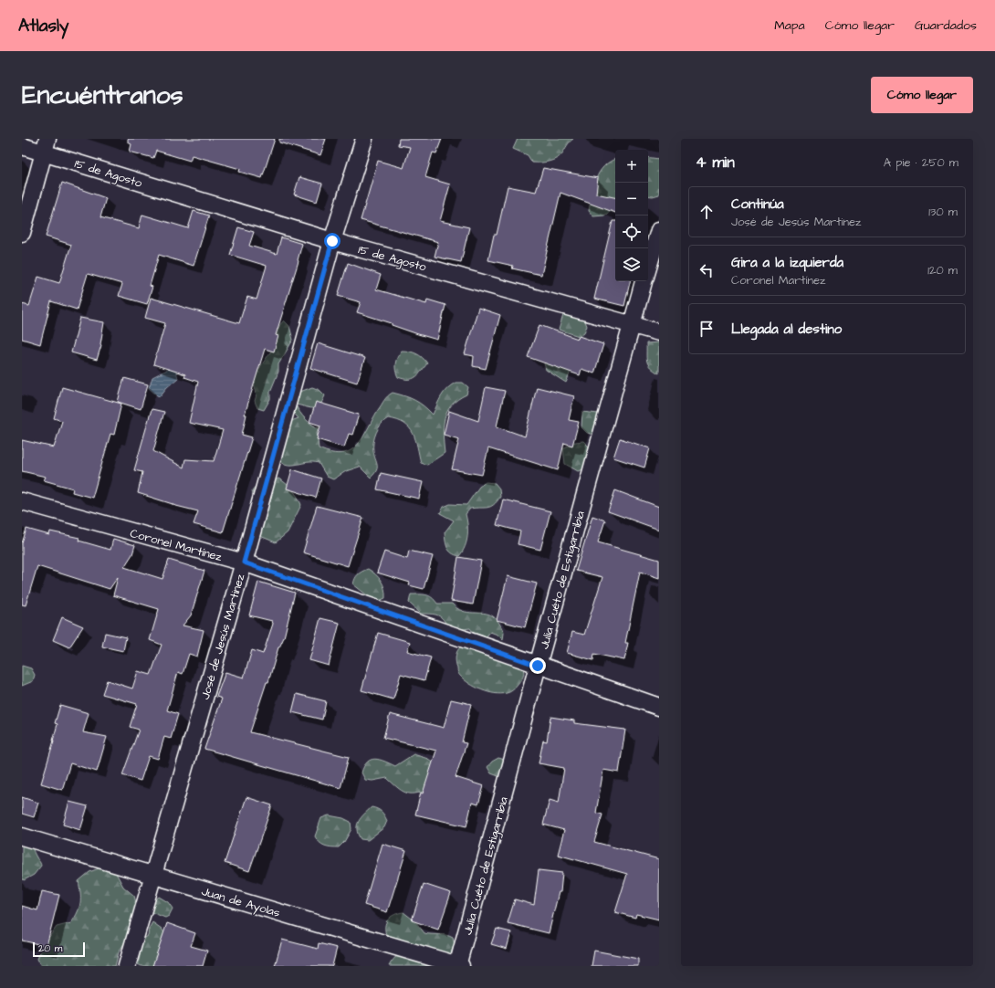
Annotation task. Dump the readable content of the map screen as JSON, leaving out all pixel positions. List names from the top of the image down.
{
  "streets": {
    "street": [
      "15 de Agosto",
      "Coronel Martínez",
      "Julia Cuéto de Estigarribia",
      "José de Jesús Martinez",
      "Juan de Ayolas"
    ]
  },
  "crossings": [
    ["15 de Agosto", "Julia Cuéto de Estigarribia"],
    ["15 de Agosto", "José de Jesús Martinez"],
    ["Coronel Martínez", "Julia Cuéto de Estigarribia"],
    ["Coronel Martínez", "José de Jesús Martinez"],
    ["Julia Cuéto de Estigarribia", "Juan de Ayolas"],
    ["José de Jesús Martinez", "Juan de Ayolas"]
  ],
  "scale_bar": "20 m",
  "page": {
    "header": "Atlasly",
    "nav": ["Mapa", "Cómo llegar", "Guardados"],
    "buttons": "Cómo llegar",
    "title": "Encuéntranos",
    "heading": ["4 min", "A pie · 250 m"],
    "map_buttons": ["+", "−"],
    "list": [
      ["Continúa", "José de Jesús Martinez", "130 m"],
      ["Gira a la izquierda", "Coronel Martínez", "120 m"],
      "Llegada al destino"
    ],
    "scale": "20 m"
  }
}
